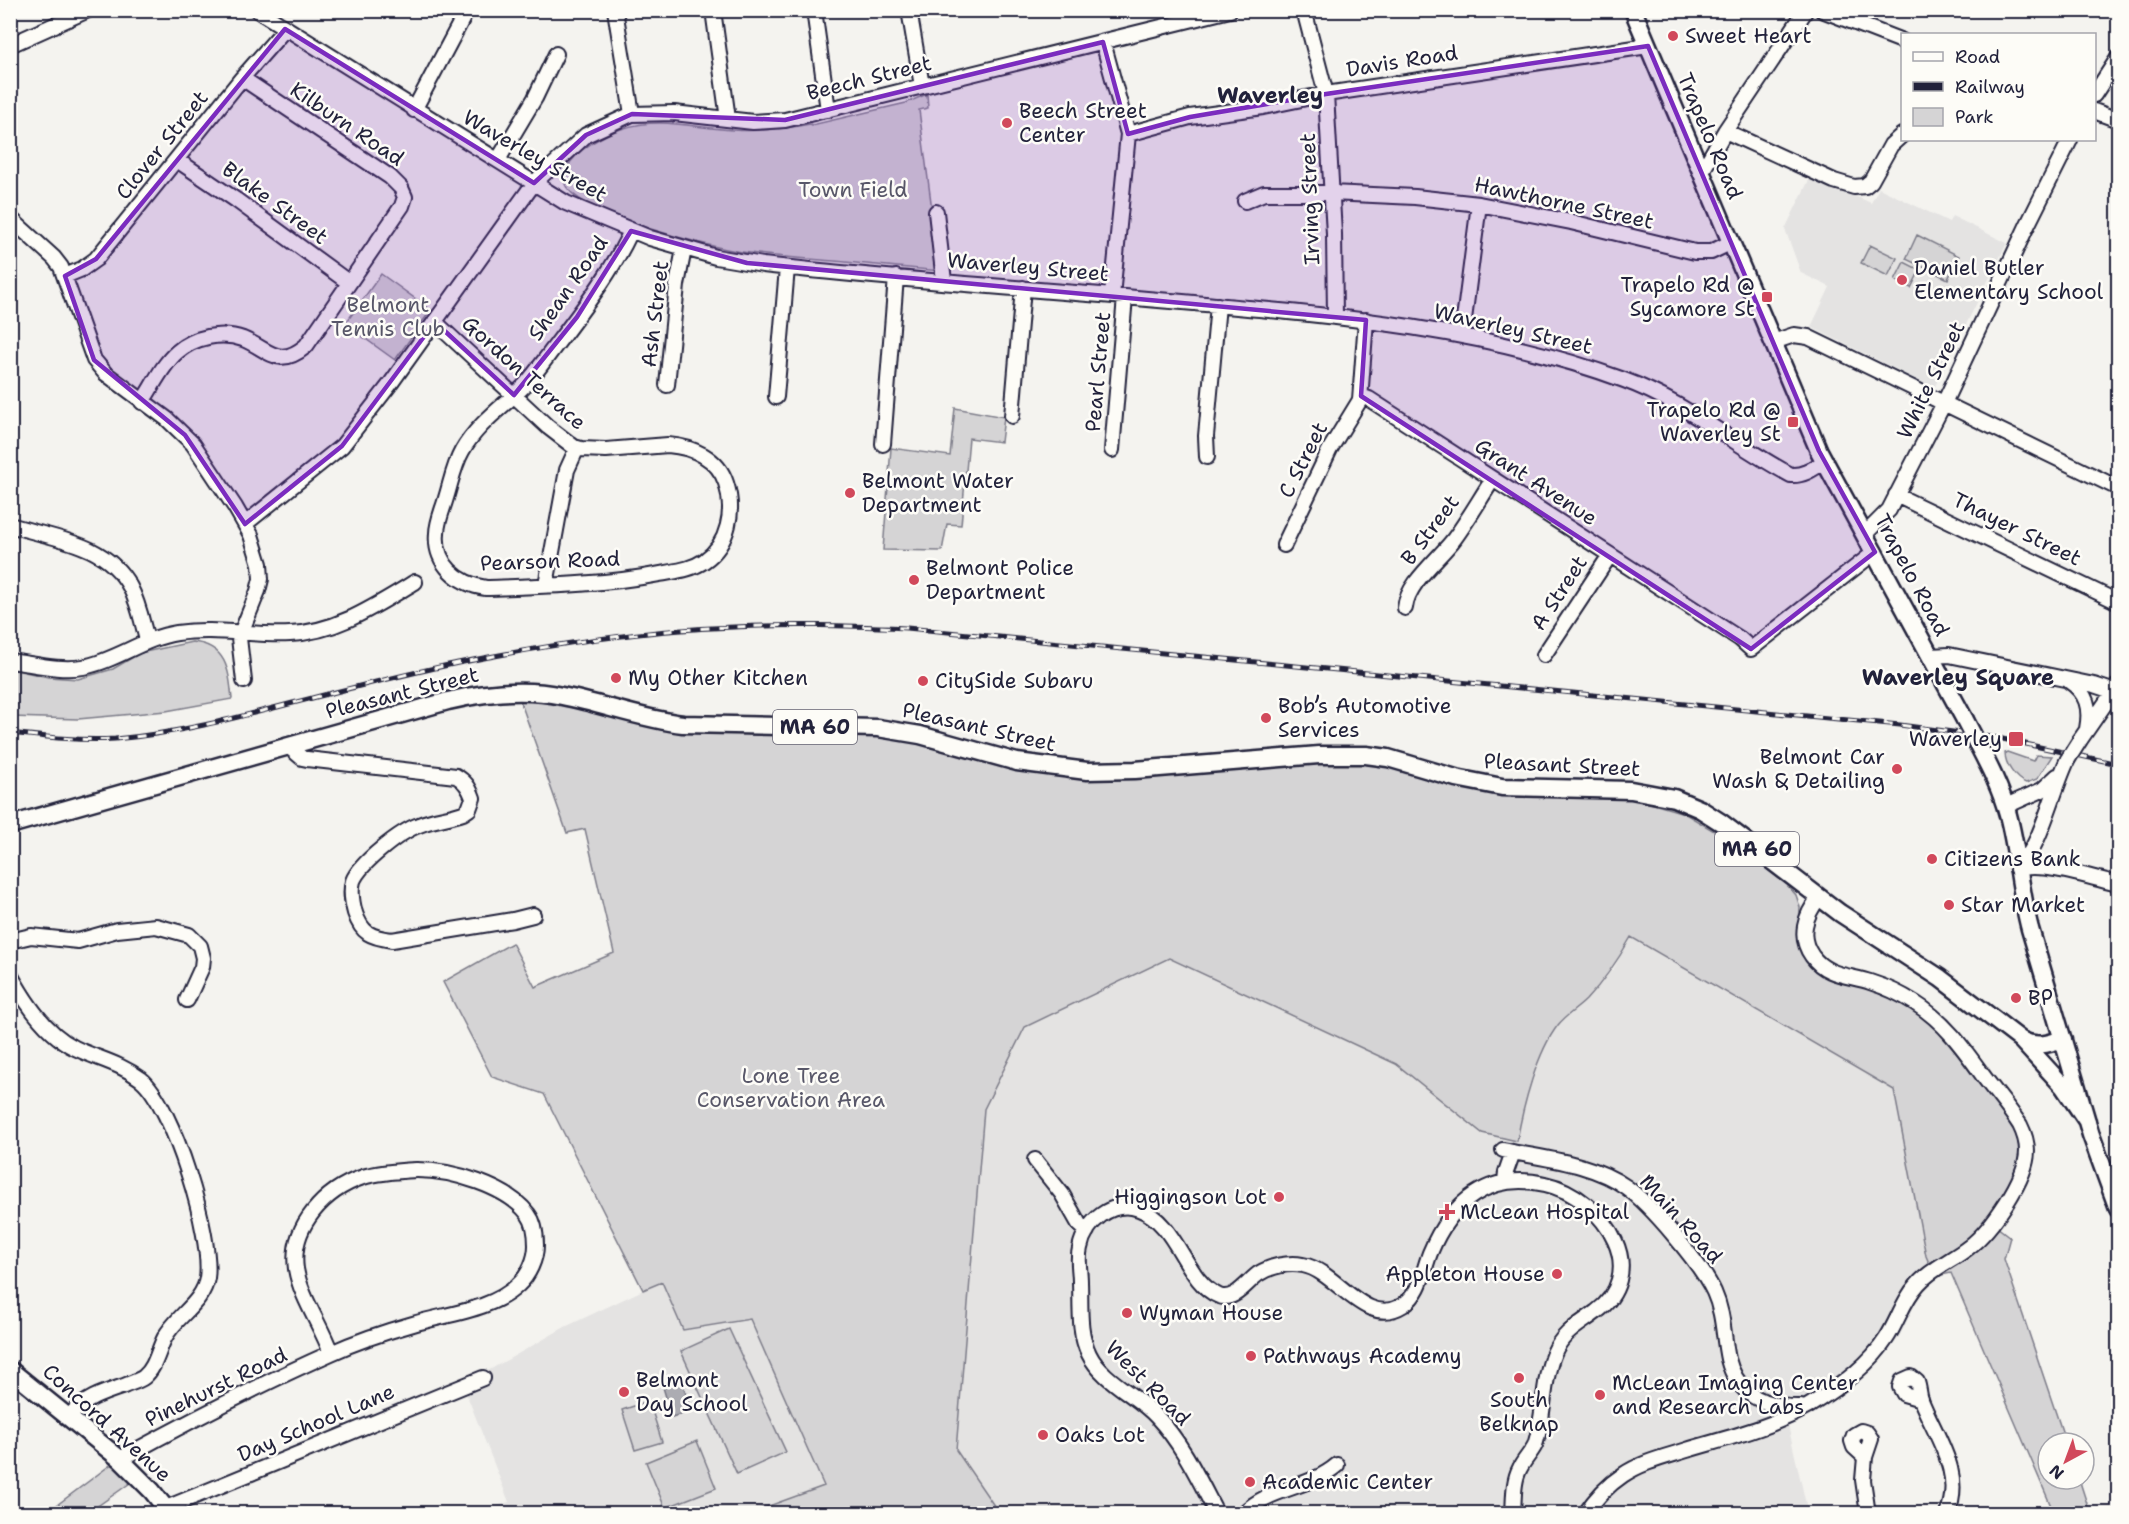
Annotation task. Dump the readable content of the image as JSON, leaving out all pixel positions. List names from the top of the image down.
{
  "streets": {
    "main road": [
      "Trapelo Road",
      "Pleasant Street",
      "MA 60",
      "Concord Avenue"
    ],
    "street": [
      "Davis Road",
      "Beech Street",
      "Kilburn Road",
      "Clover Street",
      "Waverley Street",
      "Irving Street",
      "Blake Street",
      "Hawthorne Street",
      "Shean Road",
      "Ash Street",
      "Pearl Street",
      "Gordon Terrace",
      "White Street",
      "C Street",
      "Grant Avenue",
      "Thayer Street",
      "B Street",
      "Pearson Road",
      "A Street",
      "Main Road",
      "West Road",
      "Pinehurst Road",
      "Day School Lane"
    ]
  },
  "crossings": [
    ["Davis Road", "Trapelo Road"],
    ["Davis Road", "Irving Street"],
    ["Davis Road", "Pearl Street"],
    ["Beech Street", "Waverley Street"],
    ["Beech Street", "Gordon Terrace"],
    ["Kilburn Road", "Clover Street"],
    ["Kilburn Road", "Blake Street"],
    ["Trapelo Road", "Waverley Street"],
    ["Trapelo Road", "Hawthorne Street"],
    ["Trapelo Road", "White Street"],
    ["Trapelo Road", "Grant Avenue"],
    ["Trapelo Road", "Pleasant Street"],
    ["Clover Street", "Waverley Street"],
    ["Clover Street", "Blake Street"],
    ["Waverley Street", "Irving Street"],
    ["Waverley Street", "Shean Road"],
    ["Waverley Street", "Ash Street"],
    ["Waverley Street", "Pearl Street"],
    ["Irving Street", "Hawthorne Street"],
    ["Shean Road", "Gordon Terrace"],
    ["Shean Road", "Pearson Road"],
    ["Gordon Terrace", "Pearson Road"],
    ["White Street", "Thayer Street"],
    ["C Street", "Grant Avenue"],
    ["Grant Avenue", "B Street"],
    ["Grant Avenue", "A Street"],
    ["Main Road", "West Road"],
    ["Pinehurst Road", "Concord Avenue"],
    ["Concord Avenue", "Day School Lane"]
  ],
  "districts": ["Waverley", "Waverley Square"],
  "parks": ["Town Field", "Belmont Tennis Club", "Lone Tree Conservation Area"],
  "places": {
    "other": [
      "Sweet Heart",
      "Beech Street Center",
      "Daniel Butler Elementary School",
      "Belmont Water Department",
      "Belmont Police Department",
      "My Other Kitchen",
      "CitySide Subaru",
      "Bob’s Automotive Services",
      "Belmont Car Wash & Detailing",
      "Citizens Bank",
      "Star Market",
      "BP",
      "Higgingson Lot",
      "Appleton House",
      "Wyman House",
      "Pathways Academy",
      "South Belknap",
      "Belmont Day School",
      "McLean Imaging Center and Research Labs",
      "Oaks Lot",
      "Academic Center"
    ],
    "transit": ["Trapelo Rd @ Sycamore St", "Trapelo Rd @ Waverley St", "Waverley"],
    "health": ["McLean Hospital"]
  },
  "legend": ["Road", "Railway", "Park"],
  "north": "bottom left"
}
